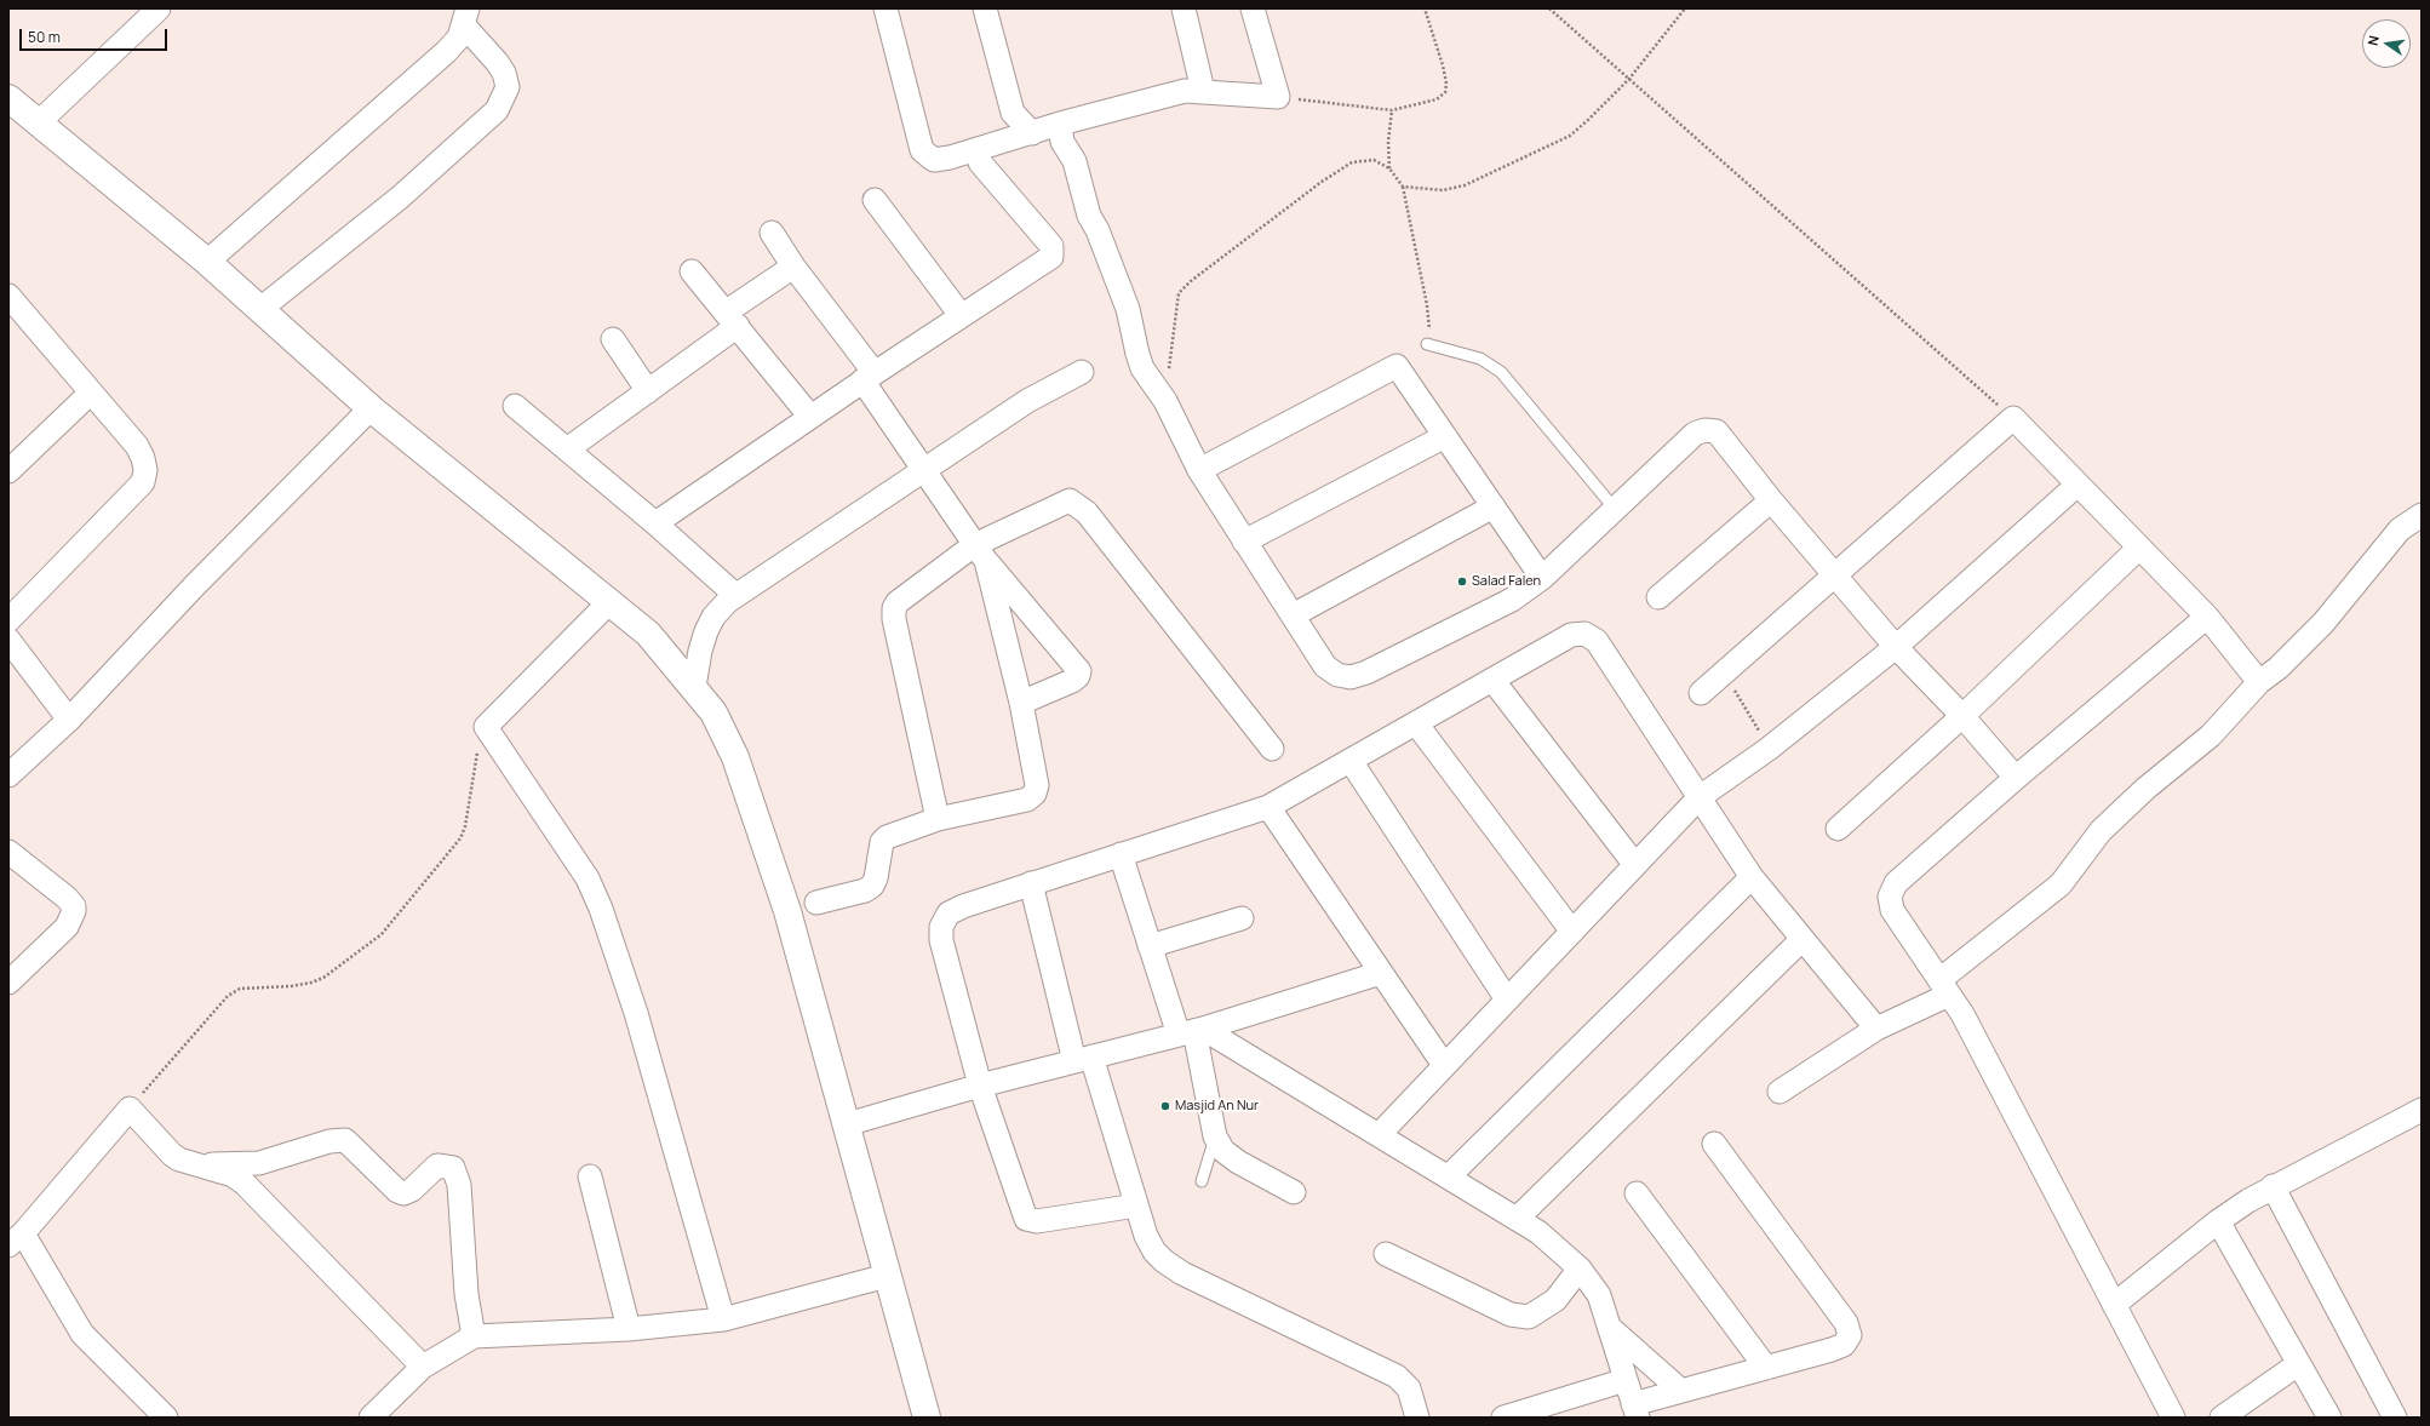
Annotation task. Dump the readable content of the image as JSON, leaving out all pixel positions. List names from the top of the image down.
{
  "places": ["Salad Falen", "Masjid An Nur"],
  "scale_bar": "50 m",
  "north": "left"
}
